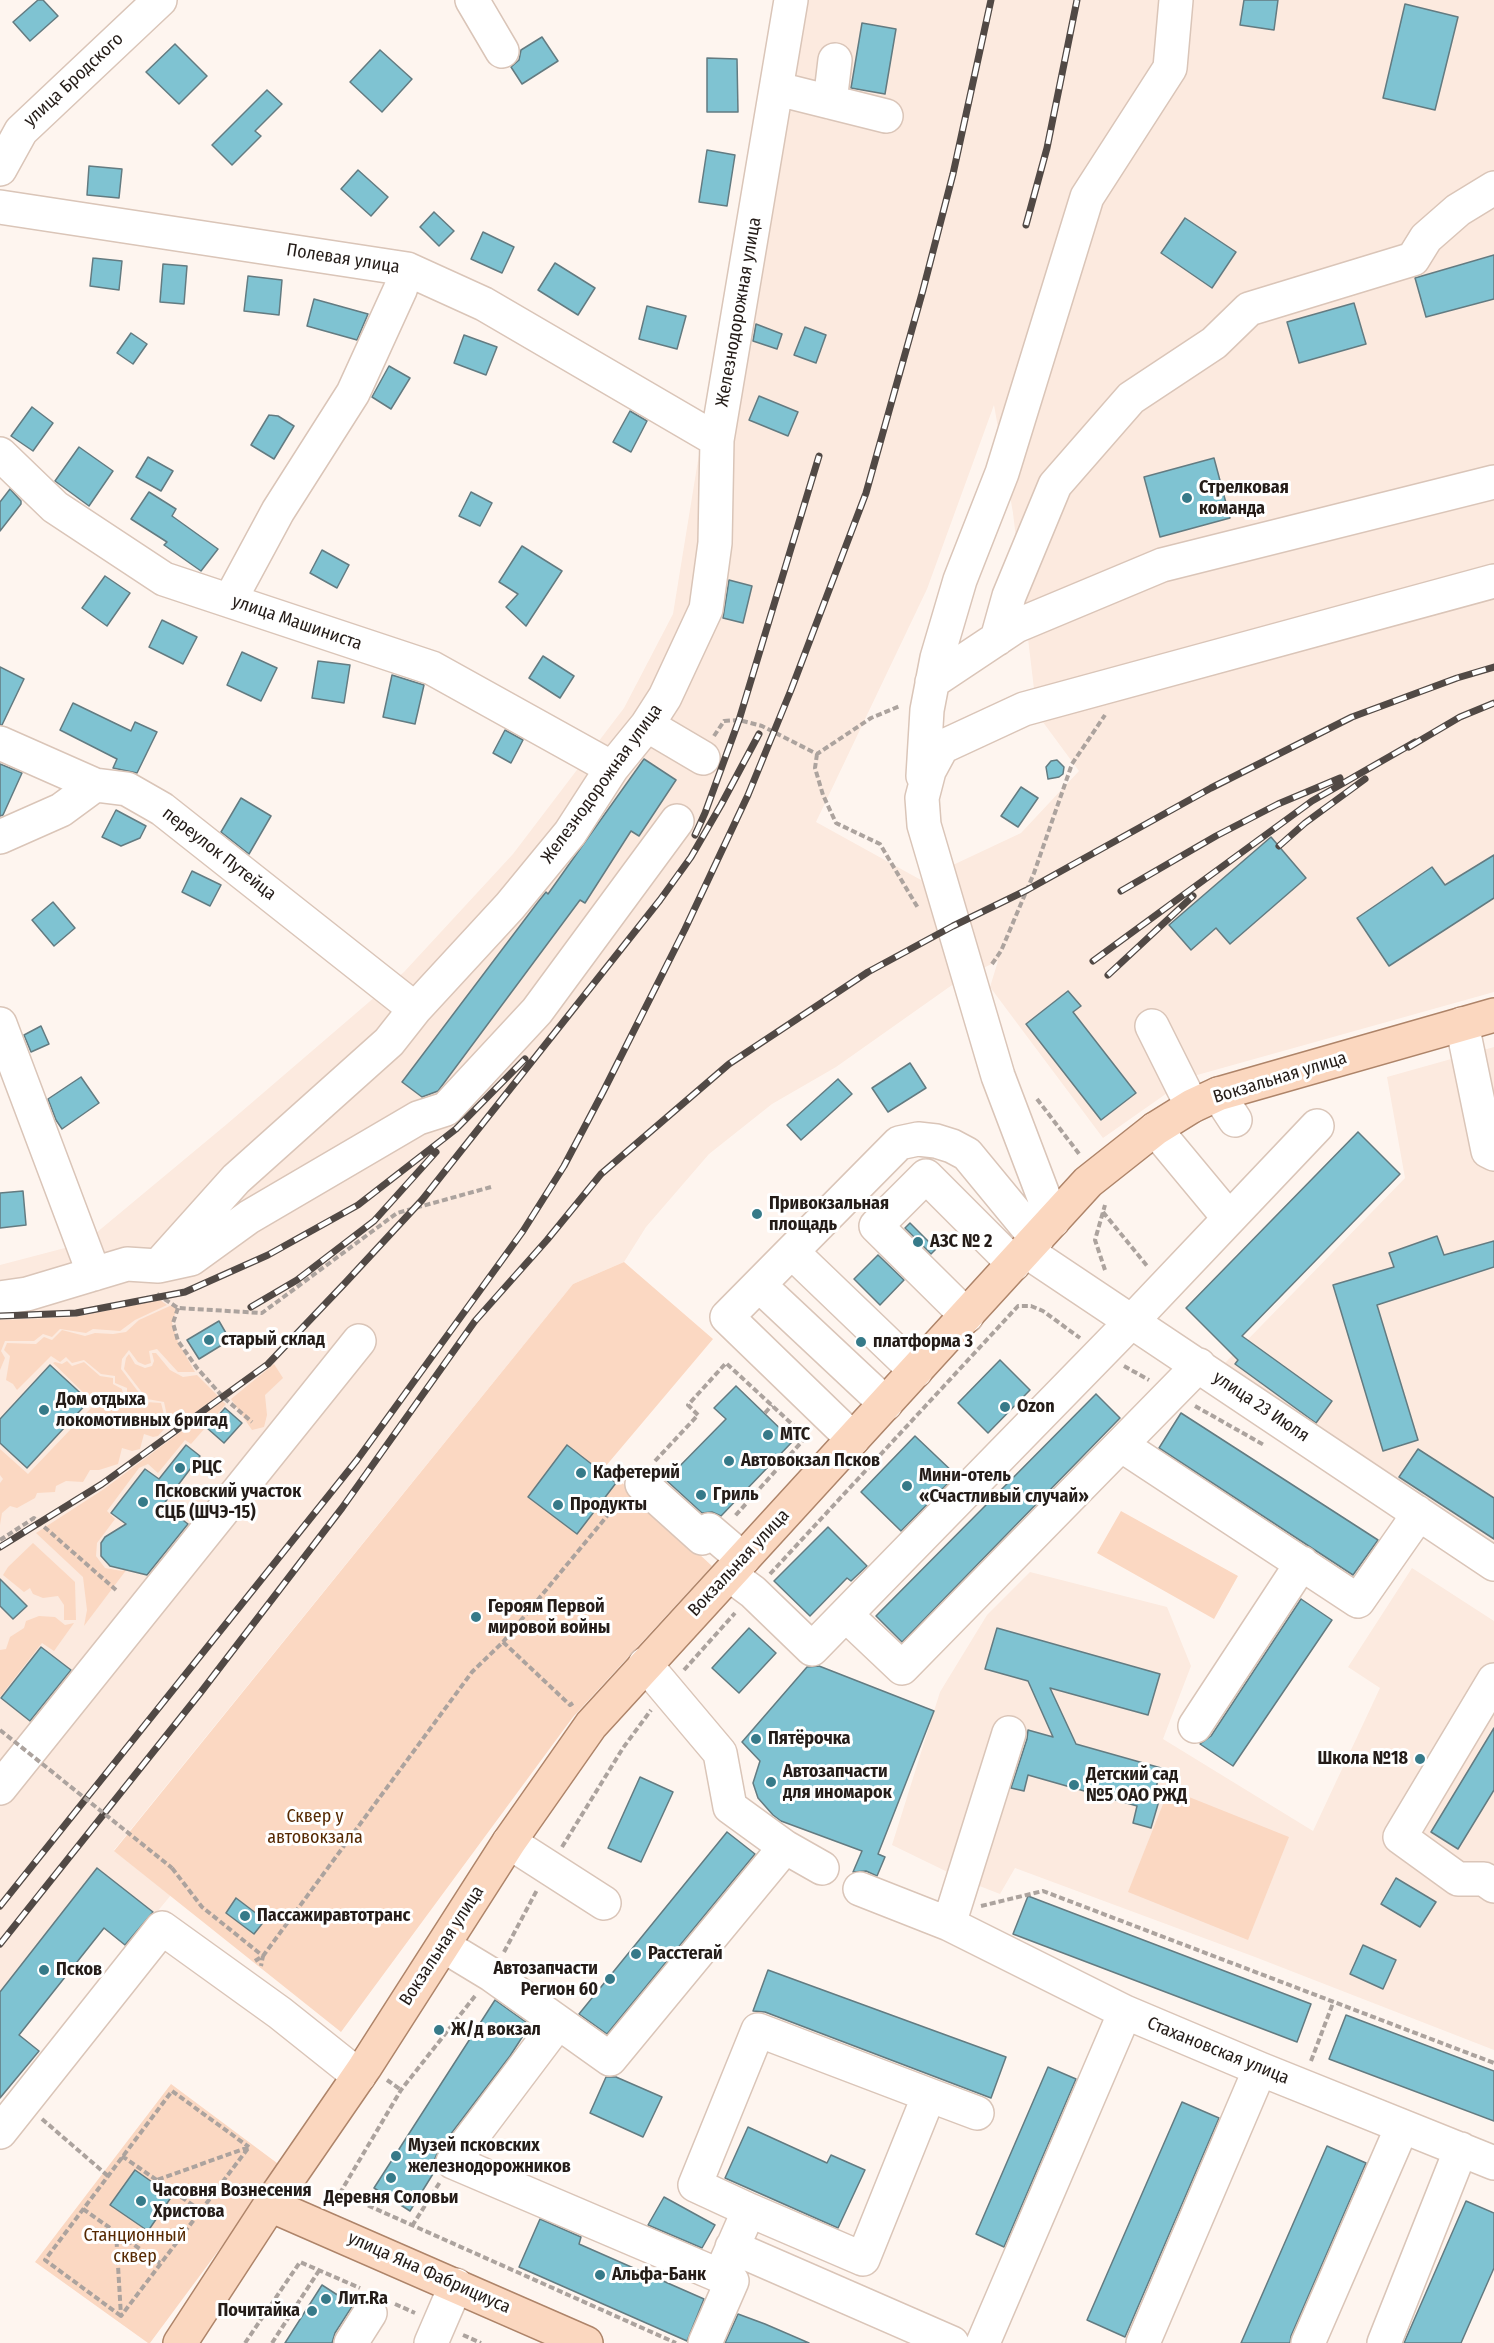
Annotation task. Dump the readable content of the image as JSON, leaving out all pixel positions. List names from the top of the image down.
{
  "streets": {
    "main road": ["Вокзальная улица", "улица Яна Фабрициуса"],
    "street": [
      "улица Бродского",
      "Полевая улица",
      "Железнодорожная улица",
      "улица Машиниста",
      "переулок Путейца",
      "улица 23 Июля",
      "Стахановская улица"
    ]
  },
  "crossings": [
    ["Полевая улица", "Железнодорожная улица"],
    ["Железнодорожная улица", "улица Машиниста"],
    ["Железнодорожная улица", "переулок Путейца"],
    ["Вокзальная улица", "улица 23 Июля"],
    ["Вокзальная улица", "улица Яна Фабрициуса"]
  ],
  "parks": ["Сквер у автовокзала", "Станционный сквер"],
  "places": [
    "Стрелковая команда",
    "Привокзальная площадь",
    "АЗС № 2",
    "старый склад",
    "платформа 3",
    "Ozon",
    "Дом отдыха локомотивных бригад",
    "МТС",
    "Автовокзал Псков",
    "РЦС",
    "Кафетерий",
    "Мини-отель «Счастливый случай»",
    "Гриль",
    "Псковский участок СЦБ (ШЧЭ-15)",
    "Продукты",
    "Героям Первой мировой войны",
    "Пятёрочка",
    "Школа №18",
    "Автозапчасти для иномарок",
    "Детский сад №5 ОАО РЖД",
    "Пассажиравтотранс",
    "Расстегай",
    "Псков",
    "Автозапчасти Регион 60",
    "Ж/д вокзал",
    "Музей псковских железнодорожников",
    "Деревня Соловьи",
    "Часовня Вознесения Христова",
    "Альфа-Банк",
    "Лит.Ra",
    "Почитайка"
  ]
}
